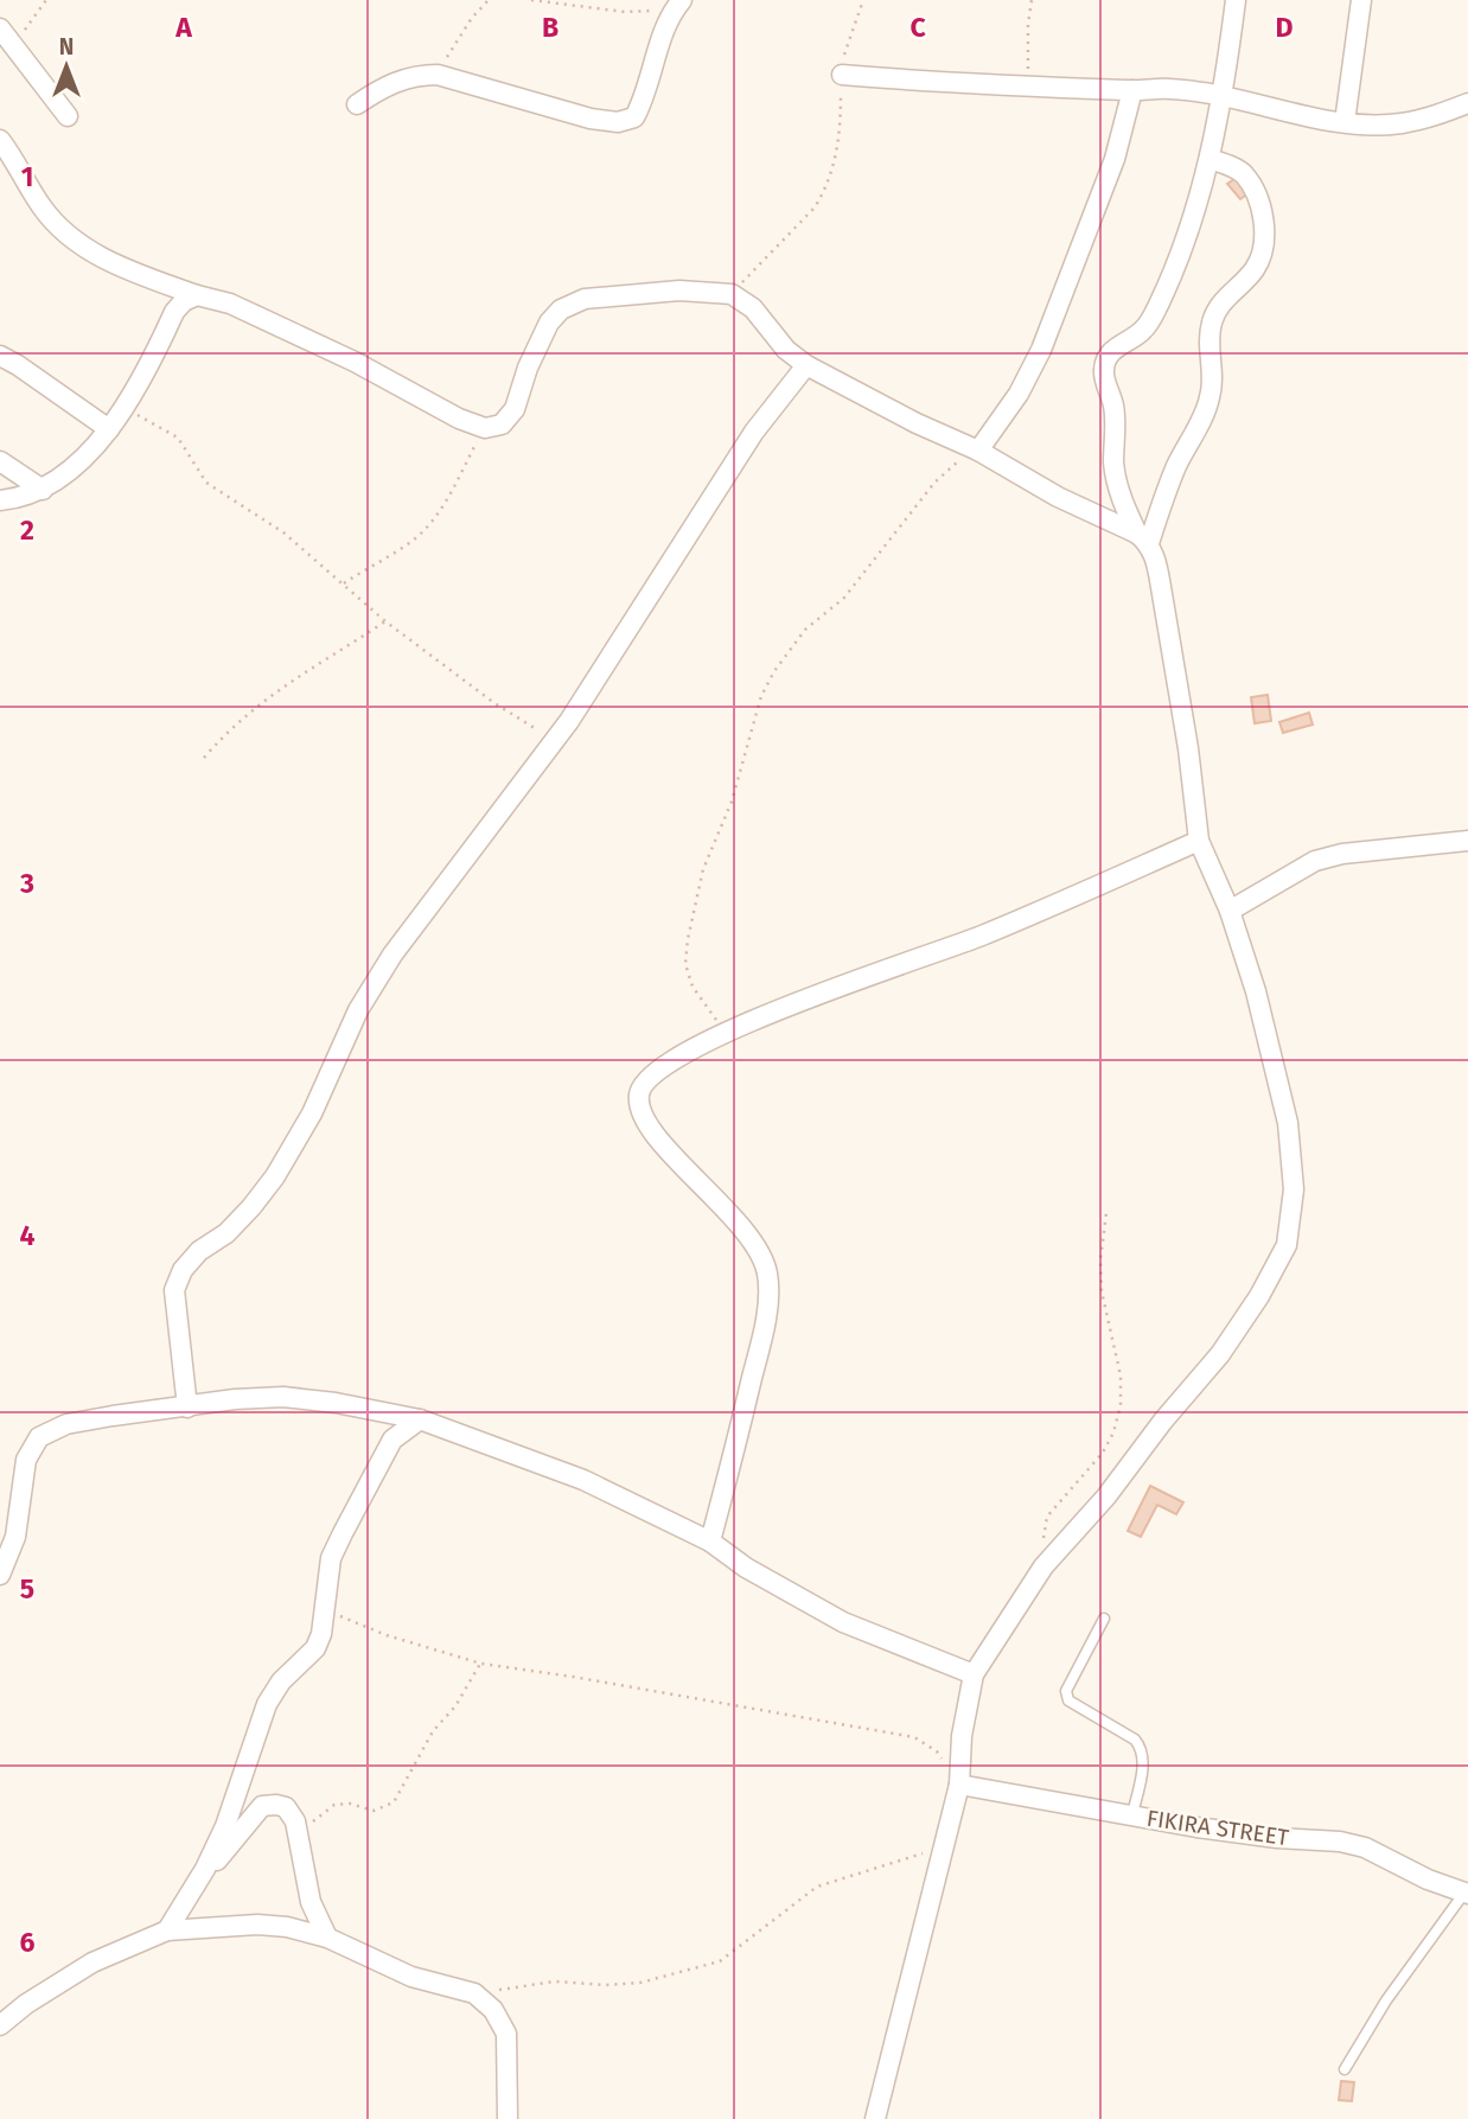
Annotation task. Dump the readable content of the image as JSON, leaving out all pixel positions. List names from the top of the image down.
{
  "streets": {
    "street": ["FIKIRA STREET"]
  },
  "north": "top",
  "grid": {
    "columns": [
      "A",
      "B",
      "C",
      "D"
    ],
    "rows": [
      "1",
      "2",
      "3",
      "4",
      "5",
      "6"
    ]
  }
}
